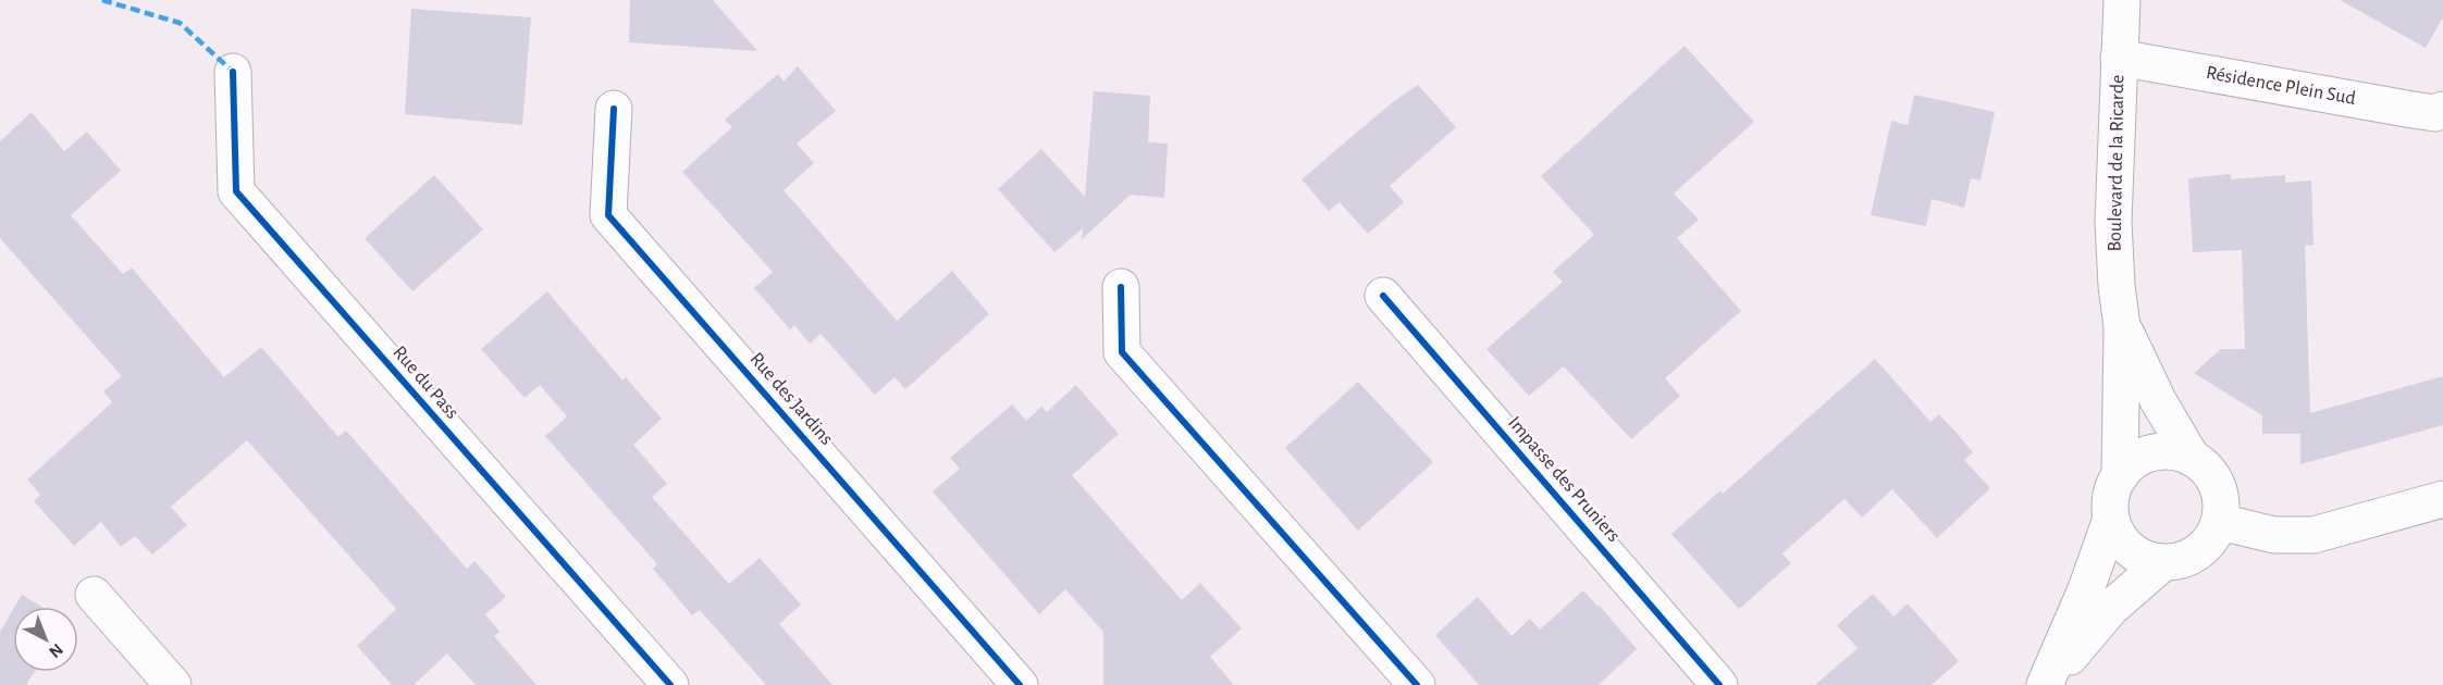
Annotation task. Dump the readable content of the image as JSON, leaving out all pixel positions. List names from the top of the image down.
{
  "streets": {
    "street": [
      "Résidence Plein Sud",
      "Boulevard de la Ricarde",
      "Rue du Pass",
      "Rue des Jardins",
      "Impasse des Pruniers"
    ]
  },
  "crossings": [
    ["Résidence Plein Sud", "Boulevard de la Ricarde"]
  ],
  "north": "bottom right"
}
